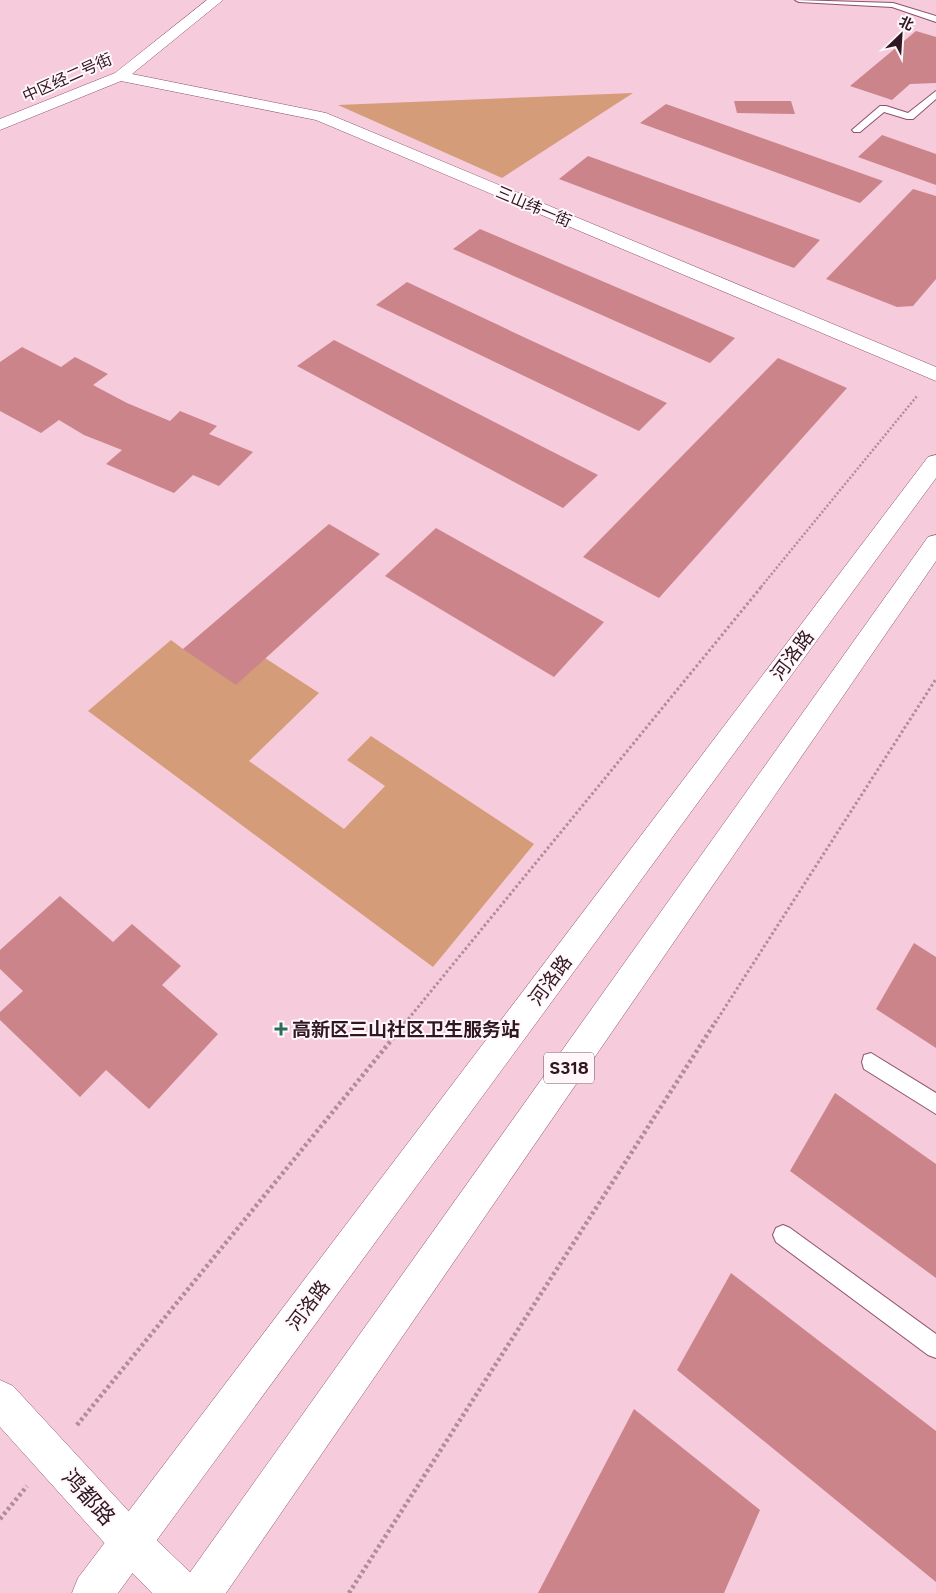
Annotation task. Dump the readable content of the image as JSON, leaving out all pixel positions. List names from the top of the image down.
{
  "streets": {
    "main road": [
      "中区经二号街",
      "三山纬一街",
      "河洛路",
      "S318",
      "鸿都路"
    ]
  },
  "crossings": [
    ["中区经二号街", "三山纬一街"],
    ["河洛路", "鸿都路"]
  ],
  "places": {
    "health": ["高新区三山社区卫生服务站"]
  },
  "north": "top right"
}
